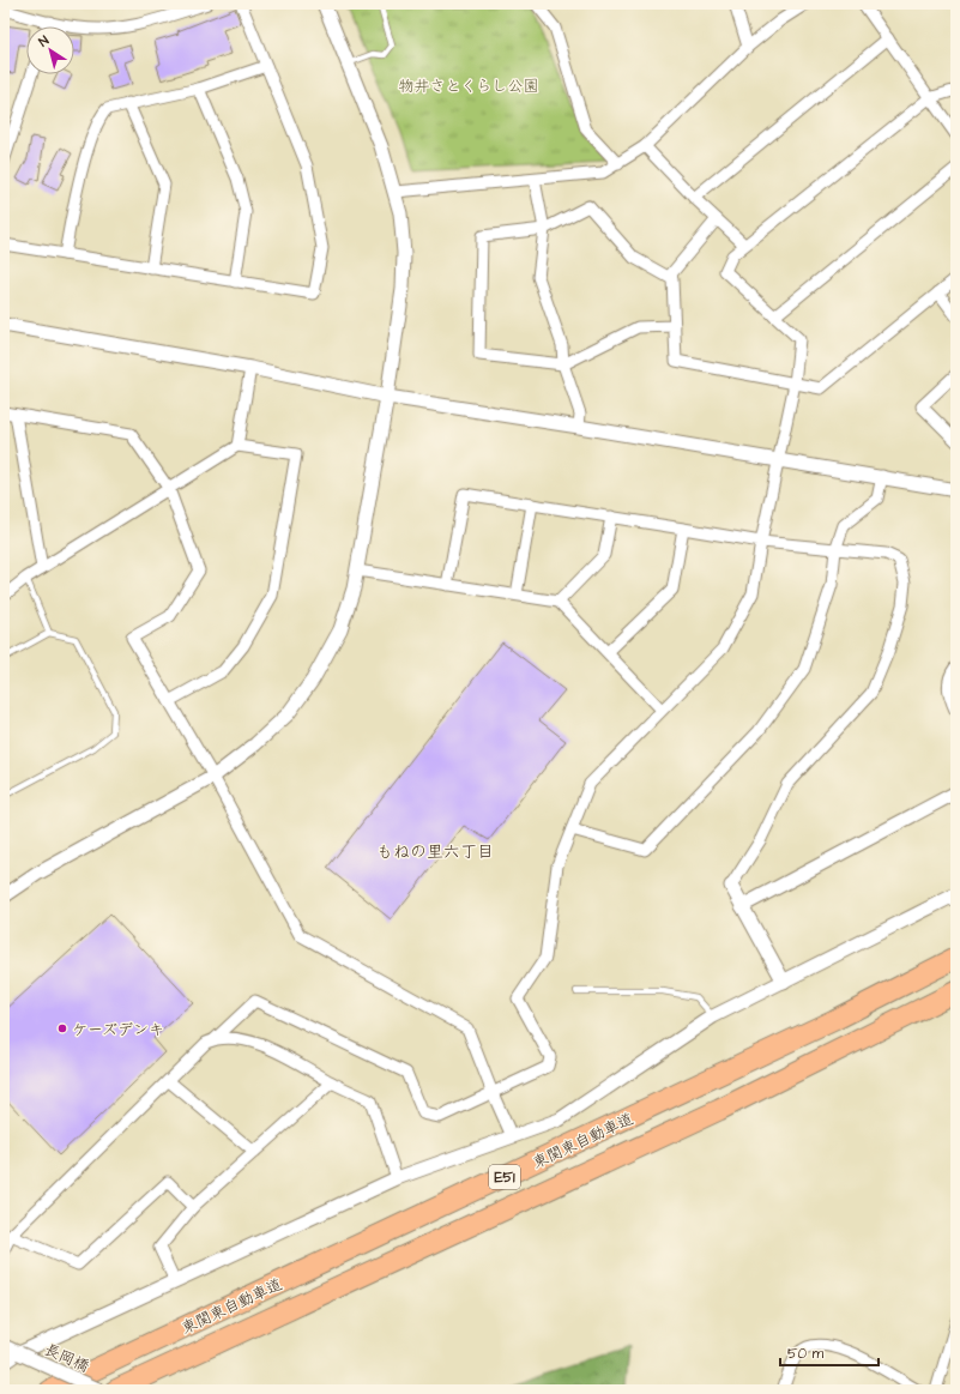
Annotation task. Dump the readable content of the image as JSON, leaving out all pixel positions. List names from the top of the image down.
{
  "streets": {
    "highway": ["東関東自動車道", "E51"],
    "street": ["長岡橋"]
  },
  "districts": ["もねの里六丁目"],
  "parks": ["物井さとくらし公園"],
  "places": ["ケーズデンキ"],
  "scale_bar": "50 m",
  "north": "top left"
}
